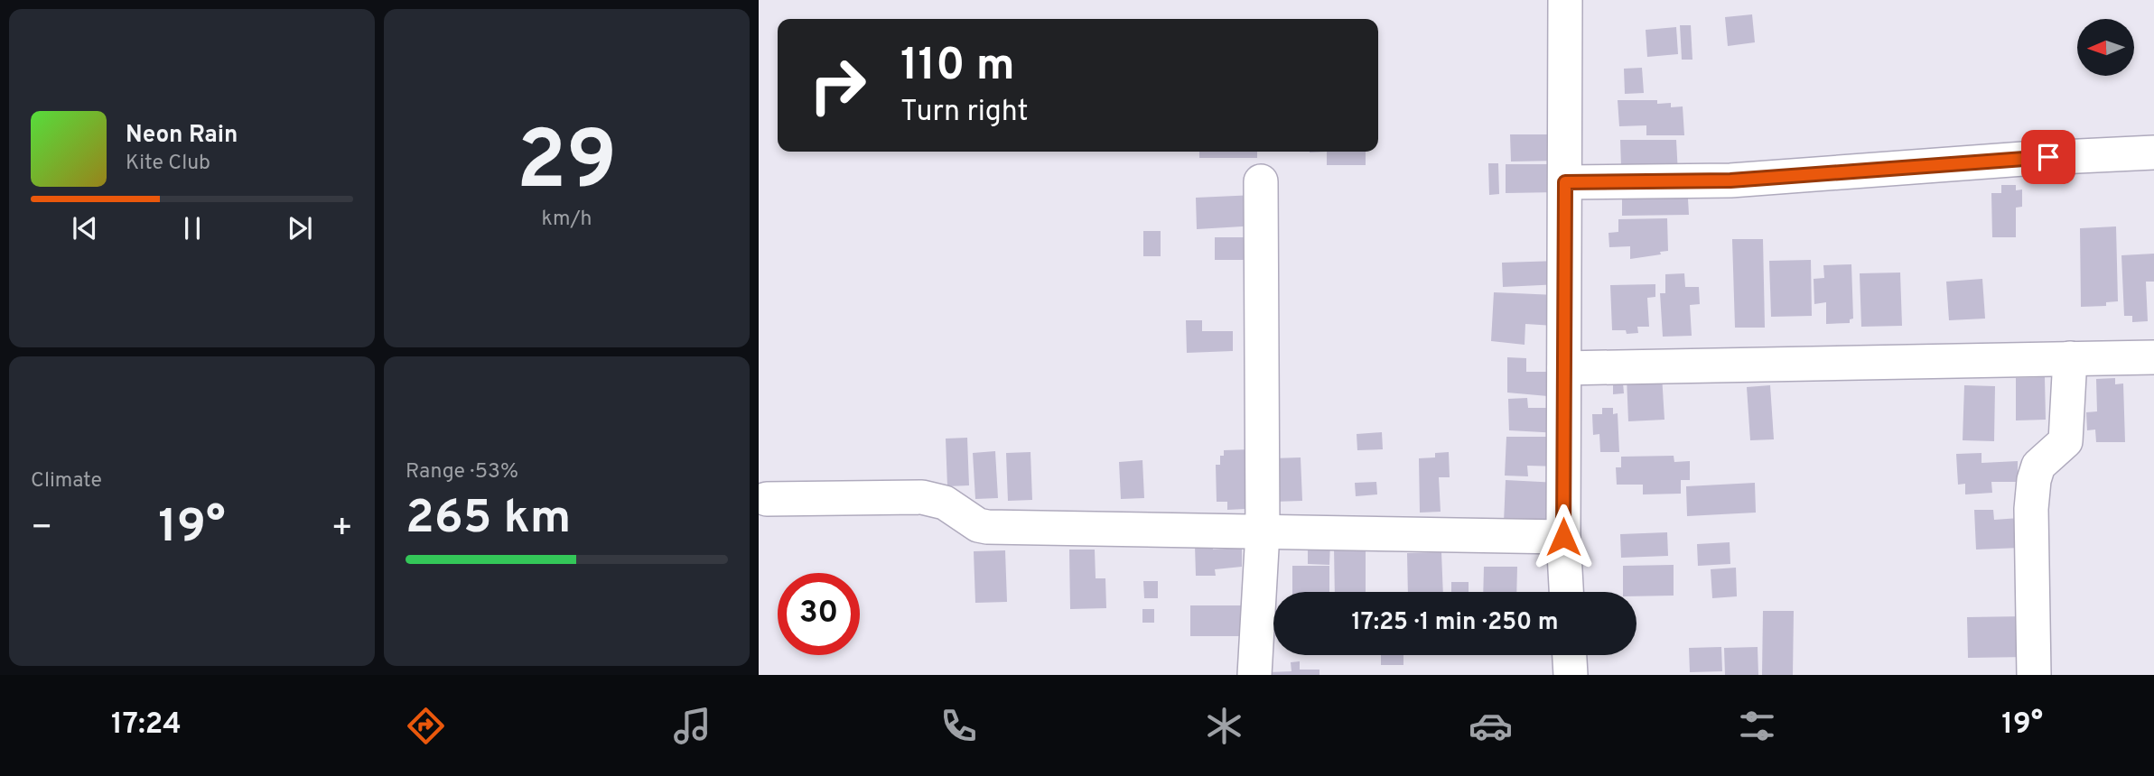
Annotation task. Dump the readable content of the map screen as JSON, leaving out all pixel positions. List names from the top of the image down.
{
  "north": "left",
  "page": {
    "tile": [
      ["29", "km/h"],
      "Climate",
      ["Range · 53%", "265 km"]
    ],
    "turn": ["110 m", "Turn right"],
    "song": ["Neon Rain", "Kite Club"],
    "heat": ["−", "19°", "+"],
    "limit": "30",
    "trip": "17:25 · 1 min · 250 m",
    "tabs": ["17:24", "19°"]
  }
}
